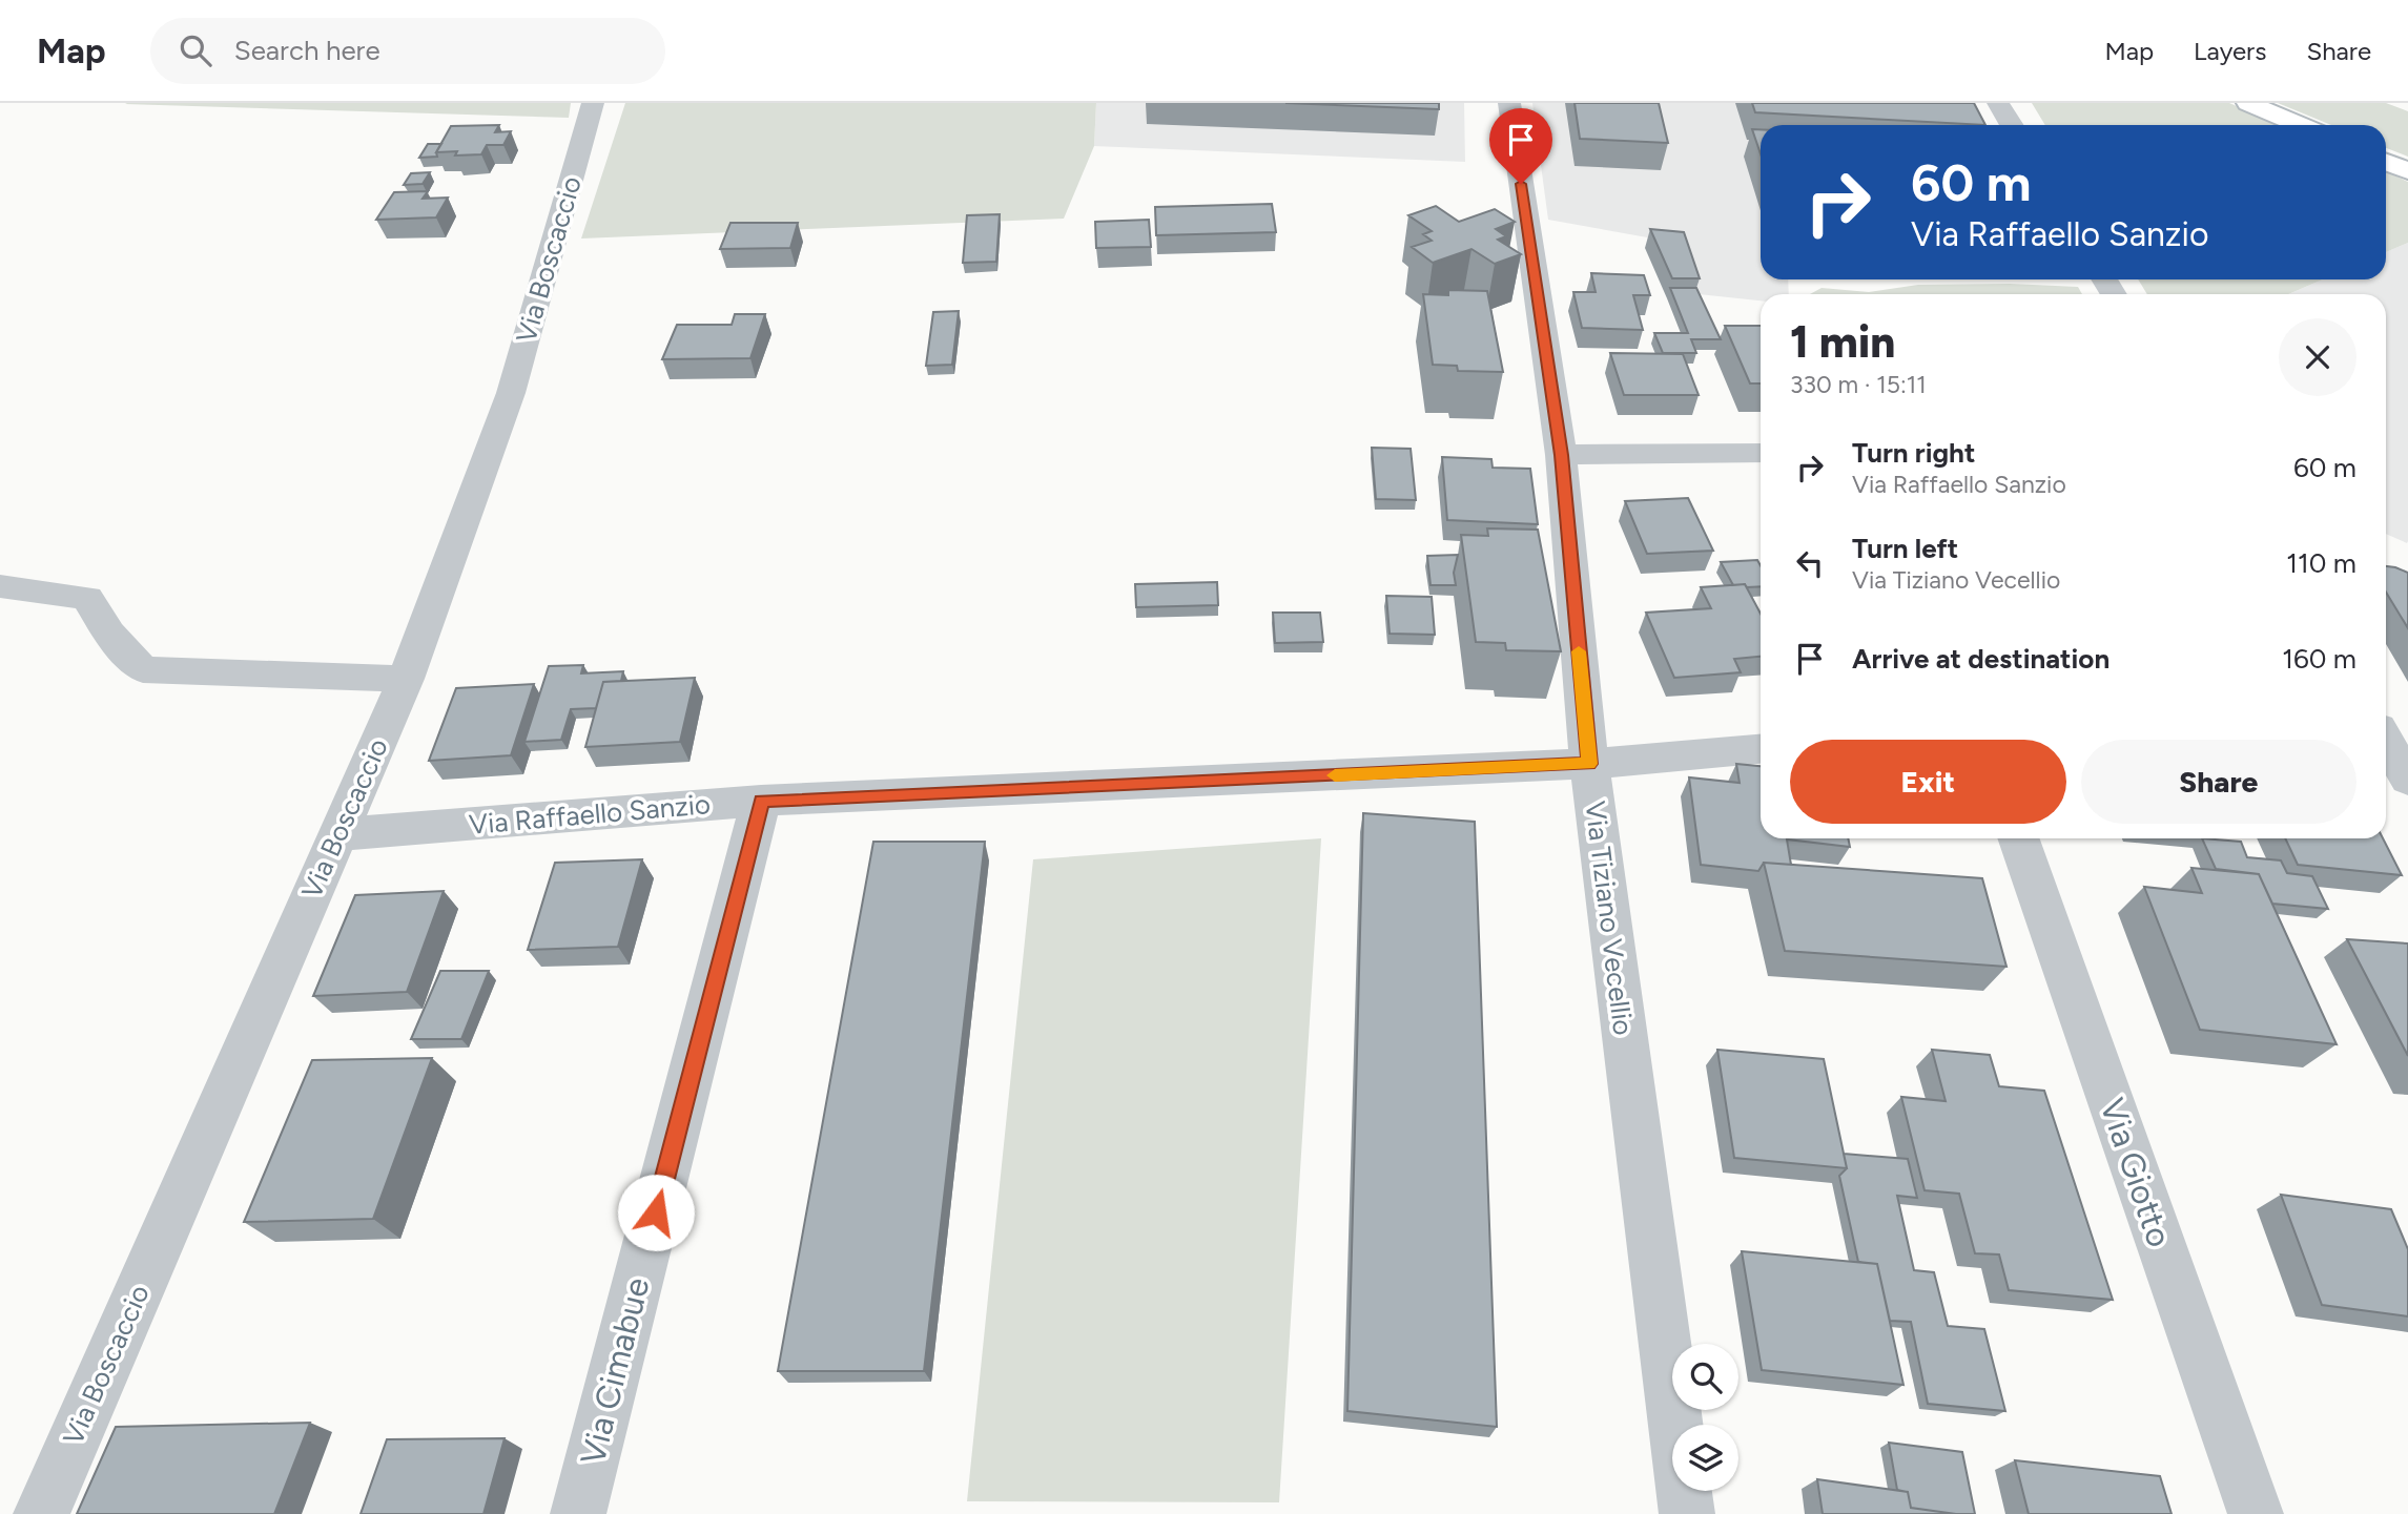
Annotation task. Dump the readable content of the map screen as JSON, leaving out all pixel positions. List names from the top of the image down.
{
  "streets": {
    "street": [
      "Via Boscaccio",
      "Via Raffaello Sanzio",
      "Via Tiziano Vecellio",
      "Via Giotto",
      "Via Cimabue"
    ]
  },
  "crossings": [
    ["Via Boscaccio", "Via Raffaello Sanzio"],
    ["Via Raffaello Sanzio", "Via Tiziano Vecellio"],
    ["Via Raffaello Sanzio", "Via Cimabue"]
  ],
  "page": {
    "header": "Map",
    "search": "Search here",
    "nav": ["Map", "Layers", "Share"],
    "turn": ["60 m", "Via Raffaello Sanzio"],
    "heading": ["1 min", "330 m · 15:11"],
    "list": [
      {
        "name": "Turn right",
        "note": "Via Raffaello Sanzio",
        "value": "60 m"
      },
      {
        "name": "Turn left",
        "note": "Via Tiziano Vecellio",
        "value": "110 m"
      },
      {
        "name": "Arrive at destination",
        "value": "160 m"
      }
    ],
    "buttons": ["Exit", "Share"]
  }
}
